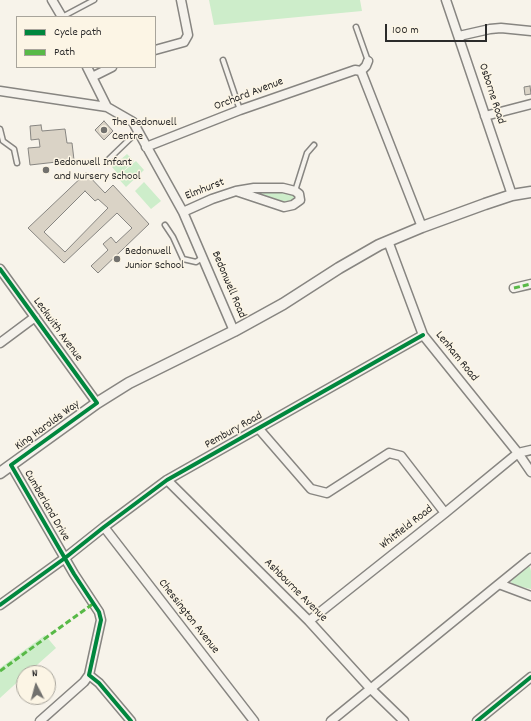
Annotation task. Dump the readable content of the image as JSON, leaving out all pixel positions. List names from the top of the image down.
{
  "streets": {
    "street": [
      "Osborne Road",
      "Orchard Avenue",
      "Elmhurst",
      "Bedonwell Road",
      "Leckwith Avenue",
      "Lenham Road",
      "King Harolds Way",
      "Pembury Road",
      "Cumberland Drive",
      "Whitfield Road",
      "Ashbourne Avenue",
      "Chessington Avenue"
    ]
  },
  "crossings": [
    ["Osborne Road", "Bedonwell Road"],
    ["Orchard Avenue", "Bedonwell Road"],
    ["Elmhurst", "Bedonwell Road"],
    ["Bedonwell Road", "Lenham Road"],
    ["Bedonwell Road", "King Harolds Way"],
    ["Leckwith Avenue", "King Harolds Way"],
    ["Lenham Road", "Pembury Road"],
    ["Lenham Road", "Whitfield Road"],
    ["King Harolds Way", "Cumberland Drive"],
    ["Pembury Road", "Cumberland Drive"],
    ["Pembury Road", "Ashbourne Avenue"],
    ["Pembury Road", "Chessington Avenue"],
    ["Whitfield Road", "Ashbourne Avenue"]
  ],
  "places": ["The Bedonwell Centre", "Bedonwell Infant and Nursery School", "Bedonwell Junior School"],
  "legend": ["Cycle path", "Path"],
  "scale_bar": "100 m",
  "north": "top"
}
